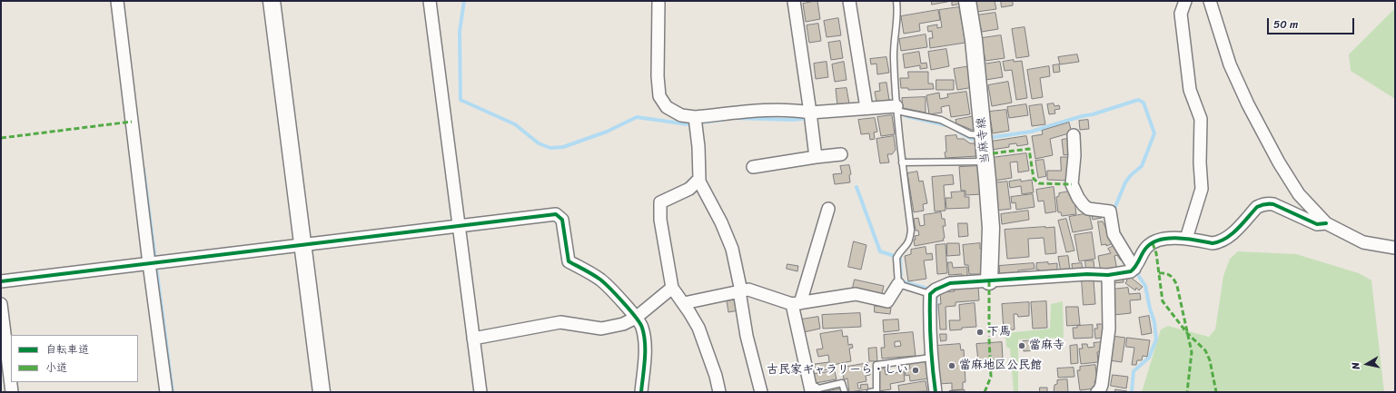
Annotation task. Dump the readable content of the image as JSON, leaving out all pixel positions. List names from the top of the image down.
{
  "streets": {
    "street": ["当麻寺線"]
  },
  "places": [
    "下馬",
    "當麻寺",
    "當麻地区公民館",
    "古民家ギャラリーら・しい"
  ],
  "legend": ["自転車道", "小道"],
  "scale_bar": "50 m",
  "north": "left"
}
